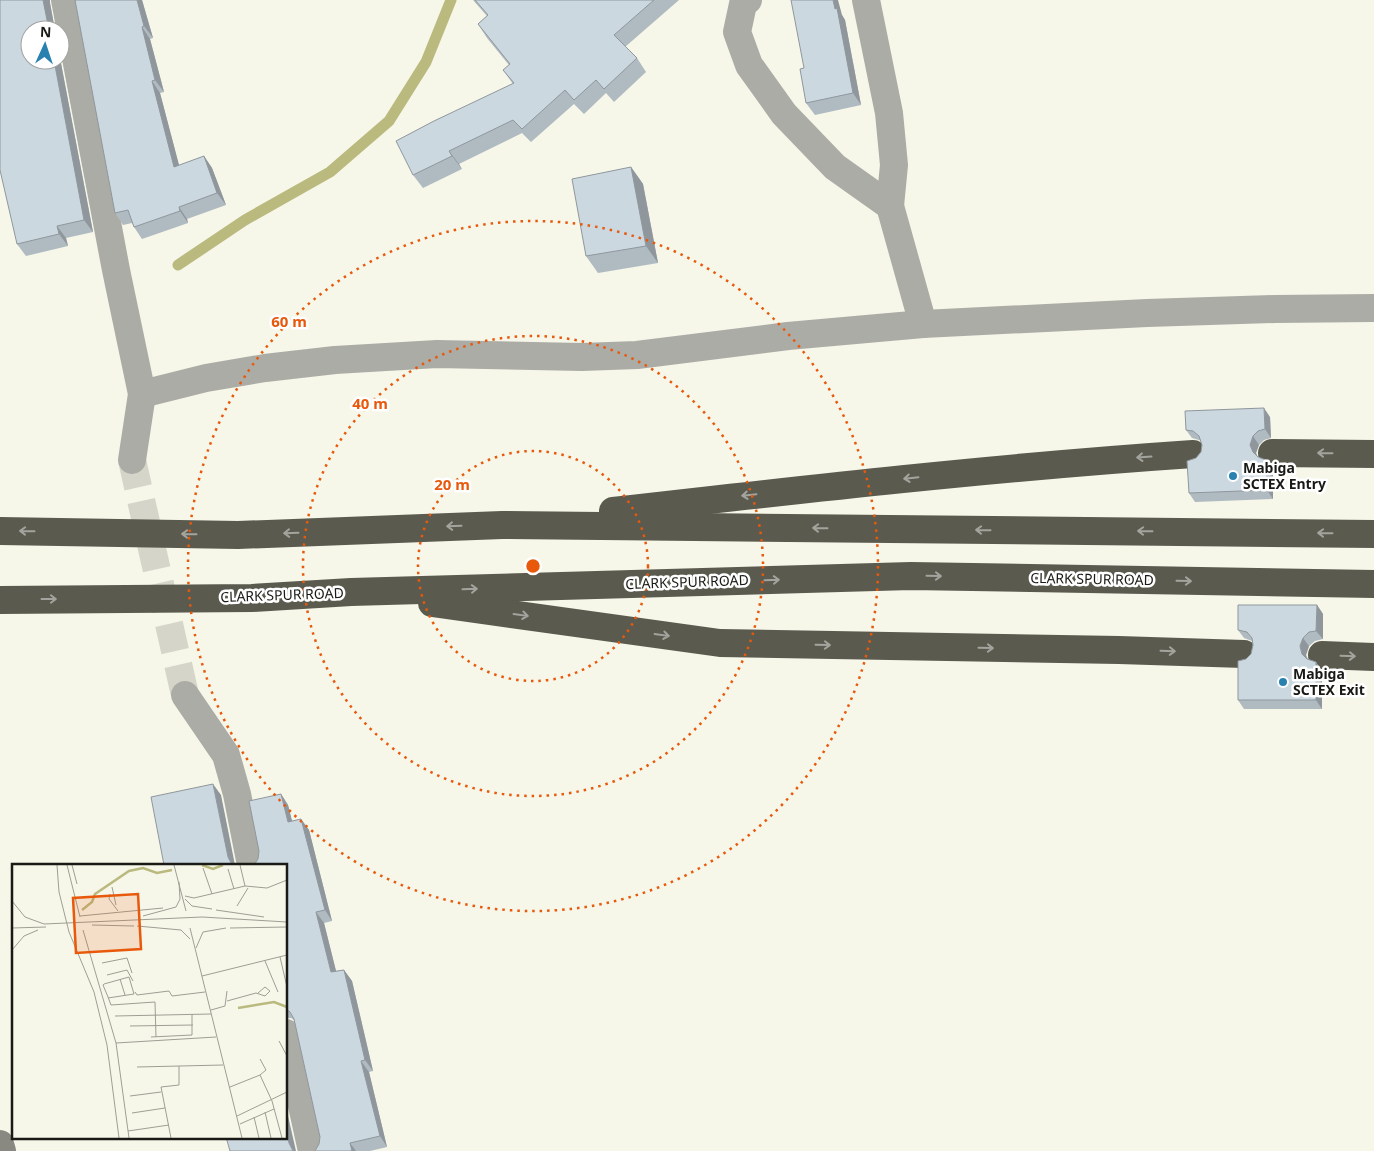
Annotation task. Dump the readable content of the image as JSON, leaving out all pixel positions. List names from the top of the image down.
{
  "streets": {
    "highway": ["CLARK SPUR ROAD"]
  },
  "places": ["Mabiga SCTEX Entry", "Mabiga SCTEX Exit"],
  "north": "top",
  "rings": ["60 m", "40 m", "20 m"]
}
